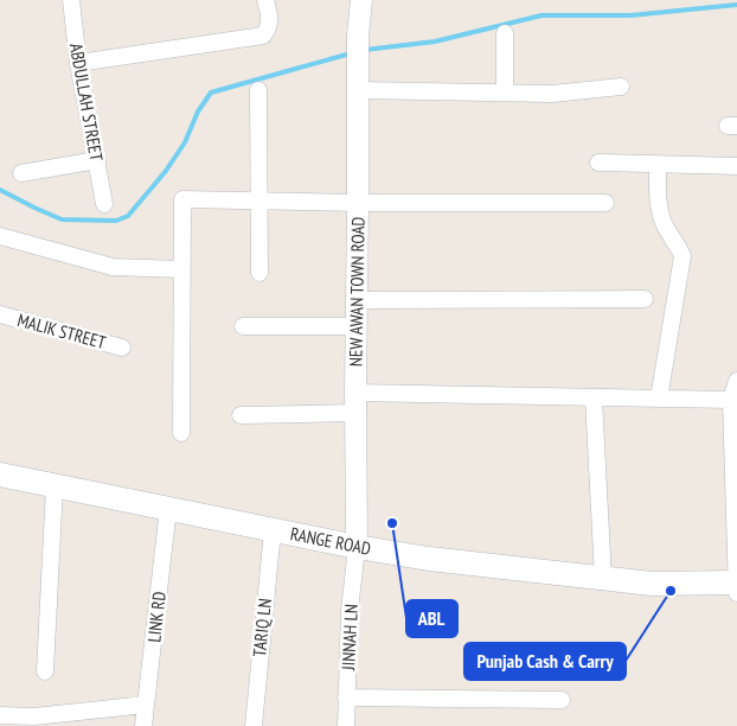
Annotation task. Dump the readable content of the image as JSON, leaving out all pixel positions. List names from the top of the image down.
{
  "streets": {
    "main road": ["RANGE ROAD"],
    "street": [
      "ABDULLAH STREET",
      "NEW AWAN TOWN ROAD",
      "MALIK STREET",
      "LINK RD",
      "TARIQ LN",
      "JINNAH LN"
    ]
  },
  "crossings": [
    ["NEW AWAN TOWN ROAD", "RANGE ROAD"],
    ["NEW AWAN TOWN ROAD", "JINNAH LN"],
    ["RANGE ROAD", "LINK RD"],
    ["RANGE ROAD", "TARIQ LN"],
    ["RANGE ROAD", "JINNAH LN"]
  ],
  "places": ["ABL", "Punjab Cash & Carry"]
}
